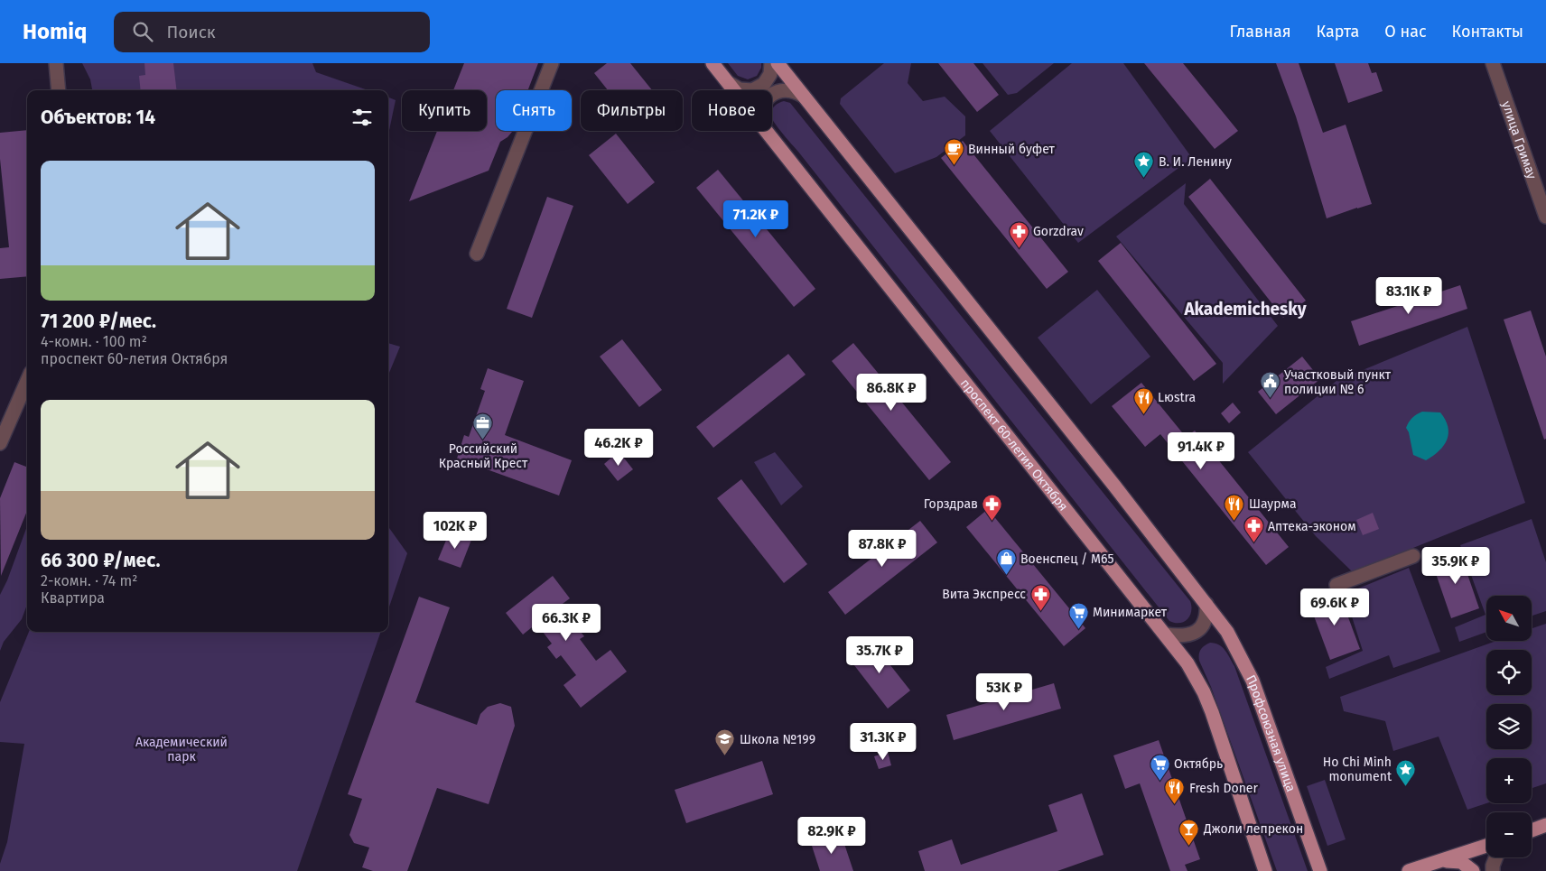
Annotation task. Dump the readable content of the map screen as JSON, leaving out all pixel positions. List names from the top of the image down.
{
  "streets": {
    "main road": ["проспект 60-летия Октября", "Профсоюзная улица"],
    "street": ["улица Гримау"]
  },
  "districts": ["Akademichesky"],
  "parks": ["Академический парк"],
  "places": {
    "cafe": ["Винный буфет"],
    "place": ["В. И. Ленину", "Ho Chi Minh monument"],
    "pharmacy": [
      "Gorzdrav",
      "Горздрав",
      "Аптека-эконом",
      "Вита Экспресс"
    ],
    "public building": ["Участковый пункт полиции № 6"],
    "restaurant": ["Lюstra", "Шаурма", "Fresh Doner"],
    "office": ["Российский Красный Крест"],
    "shop": ["Военспец / М65"],
    "supermarket": ["Минимаркет", "Октябрь"],
    "school or university": ["Школа №199"],
    "bar": ["Джоли лепрекон"]
  },
  "north": "top left",
  "page": {
    "header": "Homiq",
    "search": "Поиск",
    "nav": [
      "Главная",
      "Карта",
      "О нас",
      "Контакты"
    ],
    "chip": [
      "Купить",
      "Снять",
      "Фильтры",
      "Новое"
    ],
    "heading": "Объектов: 14",
    "list": [
      {
        "name": "71 200 ₽/мес.",
        "note": "4-комн. · 100 m² · проспект 60-летия Октября"
      },
      {
        "name": "66 300 ₽/мес.",
        "note": "2-комн. · 74 m² · Квартира"
      }
    ],
    "price": [
      "71.2K ₽",
      "83.1K ₽",
      "86.8K ₽",
      "46.2K ₽",
      "91.4K ₽",
      "102K ₽",
      "87.8K ₽",
      "35.9K ₽",
      "69.6K ₽",
      "66.3K ₽",
      "35.7K ₽",
      "53K ₽",
      "31.3K ₽",
      "82.9K ₽"
    ],
    "map_buttons": ["+", "−"]
  }
}
